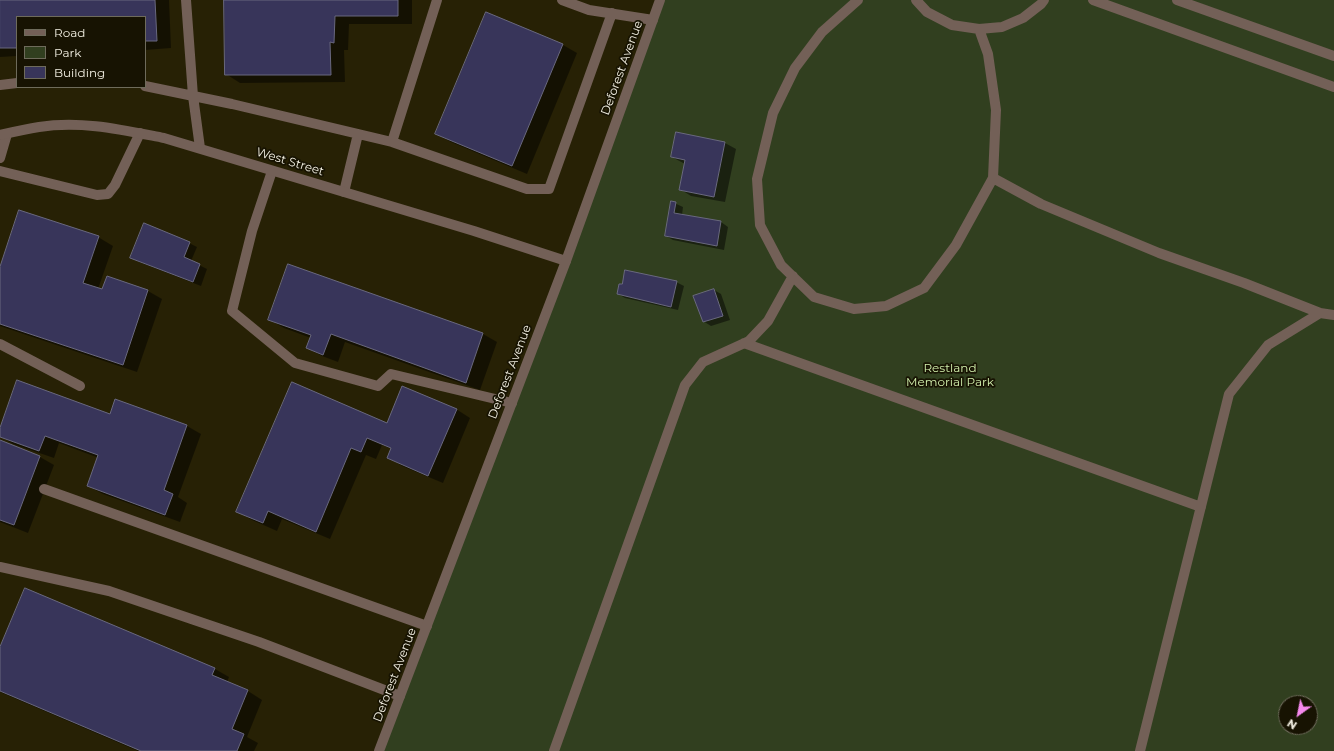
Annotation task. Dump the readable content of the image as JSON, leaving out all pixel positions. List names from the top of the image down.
{
  "streets": {
    "street": ["Deforest Avenue", "West Street"]
  },
  "crossings": [
    ["Deforest Avenue", "West Street"]
  ],
  "parks": ["Restland Memorial Park"],
  "legend": ["Road", "Park", "Building"],
  "north": "bottom left"
}
